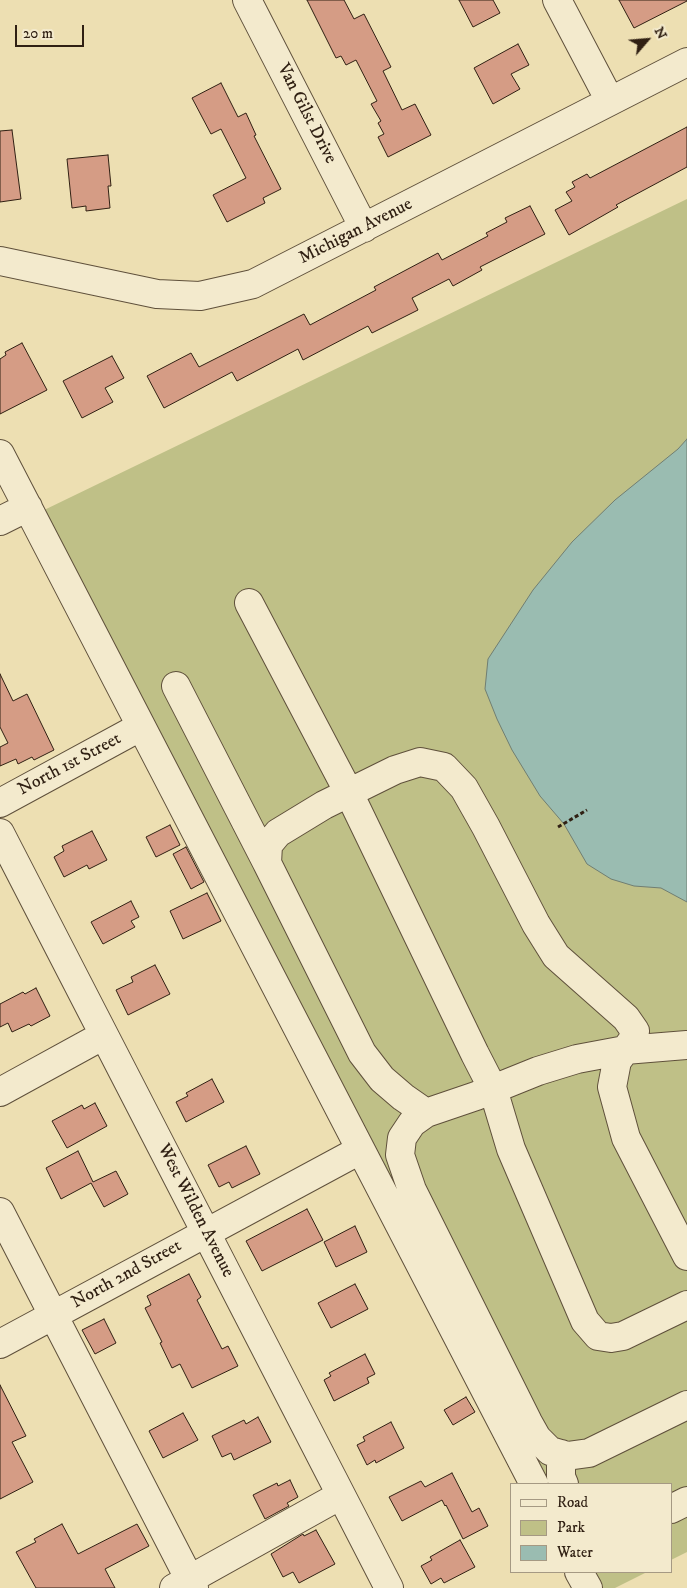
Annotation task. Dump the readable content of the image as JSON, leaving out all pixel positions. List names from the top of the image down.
{
  "streets": {
    "street": [
      "Van Gilst Drive",
      "Michigan Avenue",
      "North 1st Street",
      "West Wilden Avenue",
      "North 2nd Street"
    ]
  },
  "crossings": [
    ["Van Gilst Drive", "Michigan Avenue"],
    ["West Wilden Avenue", "North 2nd Street"]
  ],
  "legend": ["Road", "Park", "Water"],
  "scale_bar": "20 m",
  "north": "top right"
}
